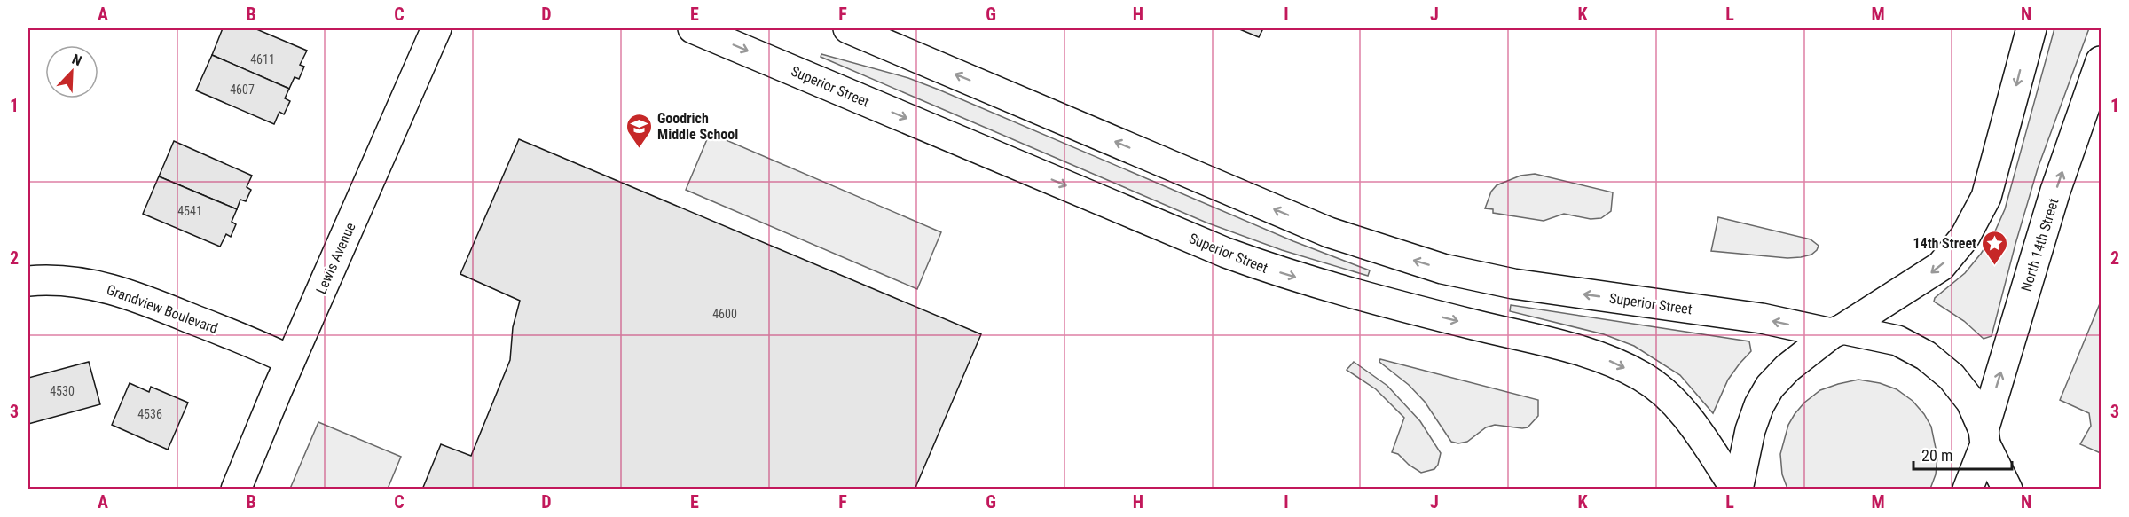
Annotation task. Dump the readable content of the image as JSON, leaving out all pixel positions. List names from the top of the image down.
{
  "streets": {
    "main road": [
      "Superior Street",
      "North 14th Street",
      "Lewis Avenue",
      "Grandview Boulevard"
    ]
  },
  "crossings": [
    ["Superior Street", "North 14th Street"],
    ["Lewis Avenue", "Grandview Boulevard"]
  ],
  "places": {
    "school or university": ["Goodrich Middle School"],
    "place": ["14th Street"]
  },
  "house_numbers": [
    "4611",
    "4607",
    "4541",
    "4600",
    "4530",
    "4536"
  ],
  "scale_bar": "20 m",
  "north": "top right",
  "grid": {
    "columns": [
      "A",
      "B",
      "C",
      "D",
      "E",
      "F",
      "G",
      "H",
      "I",
      "J",
      "K",
      "L",
      "M",
      "N"
    ],
    "rows": ["1", "2", "3"]
  }
}
